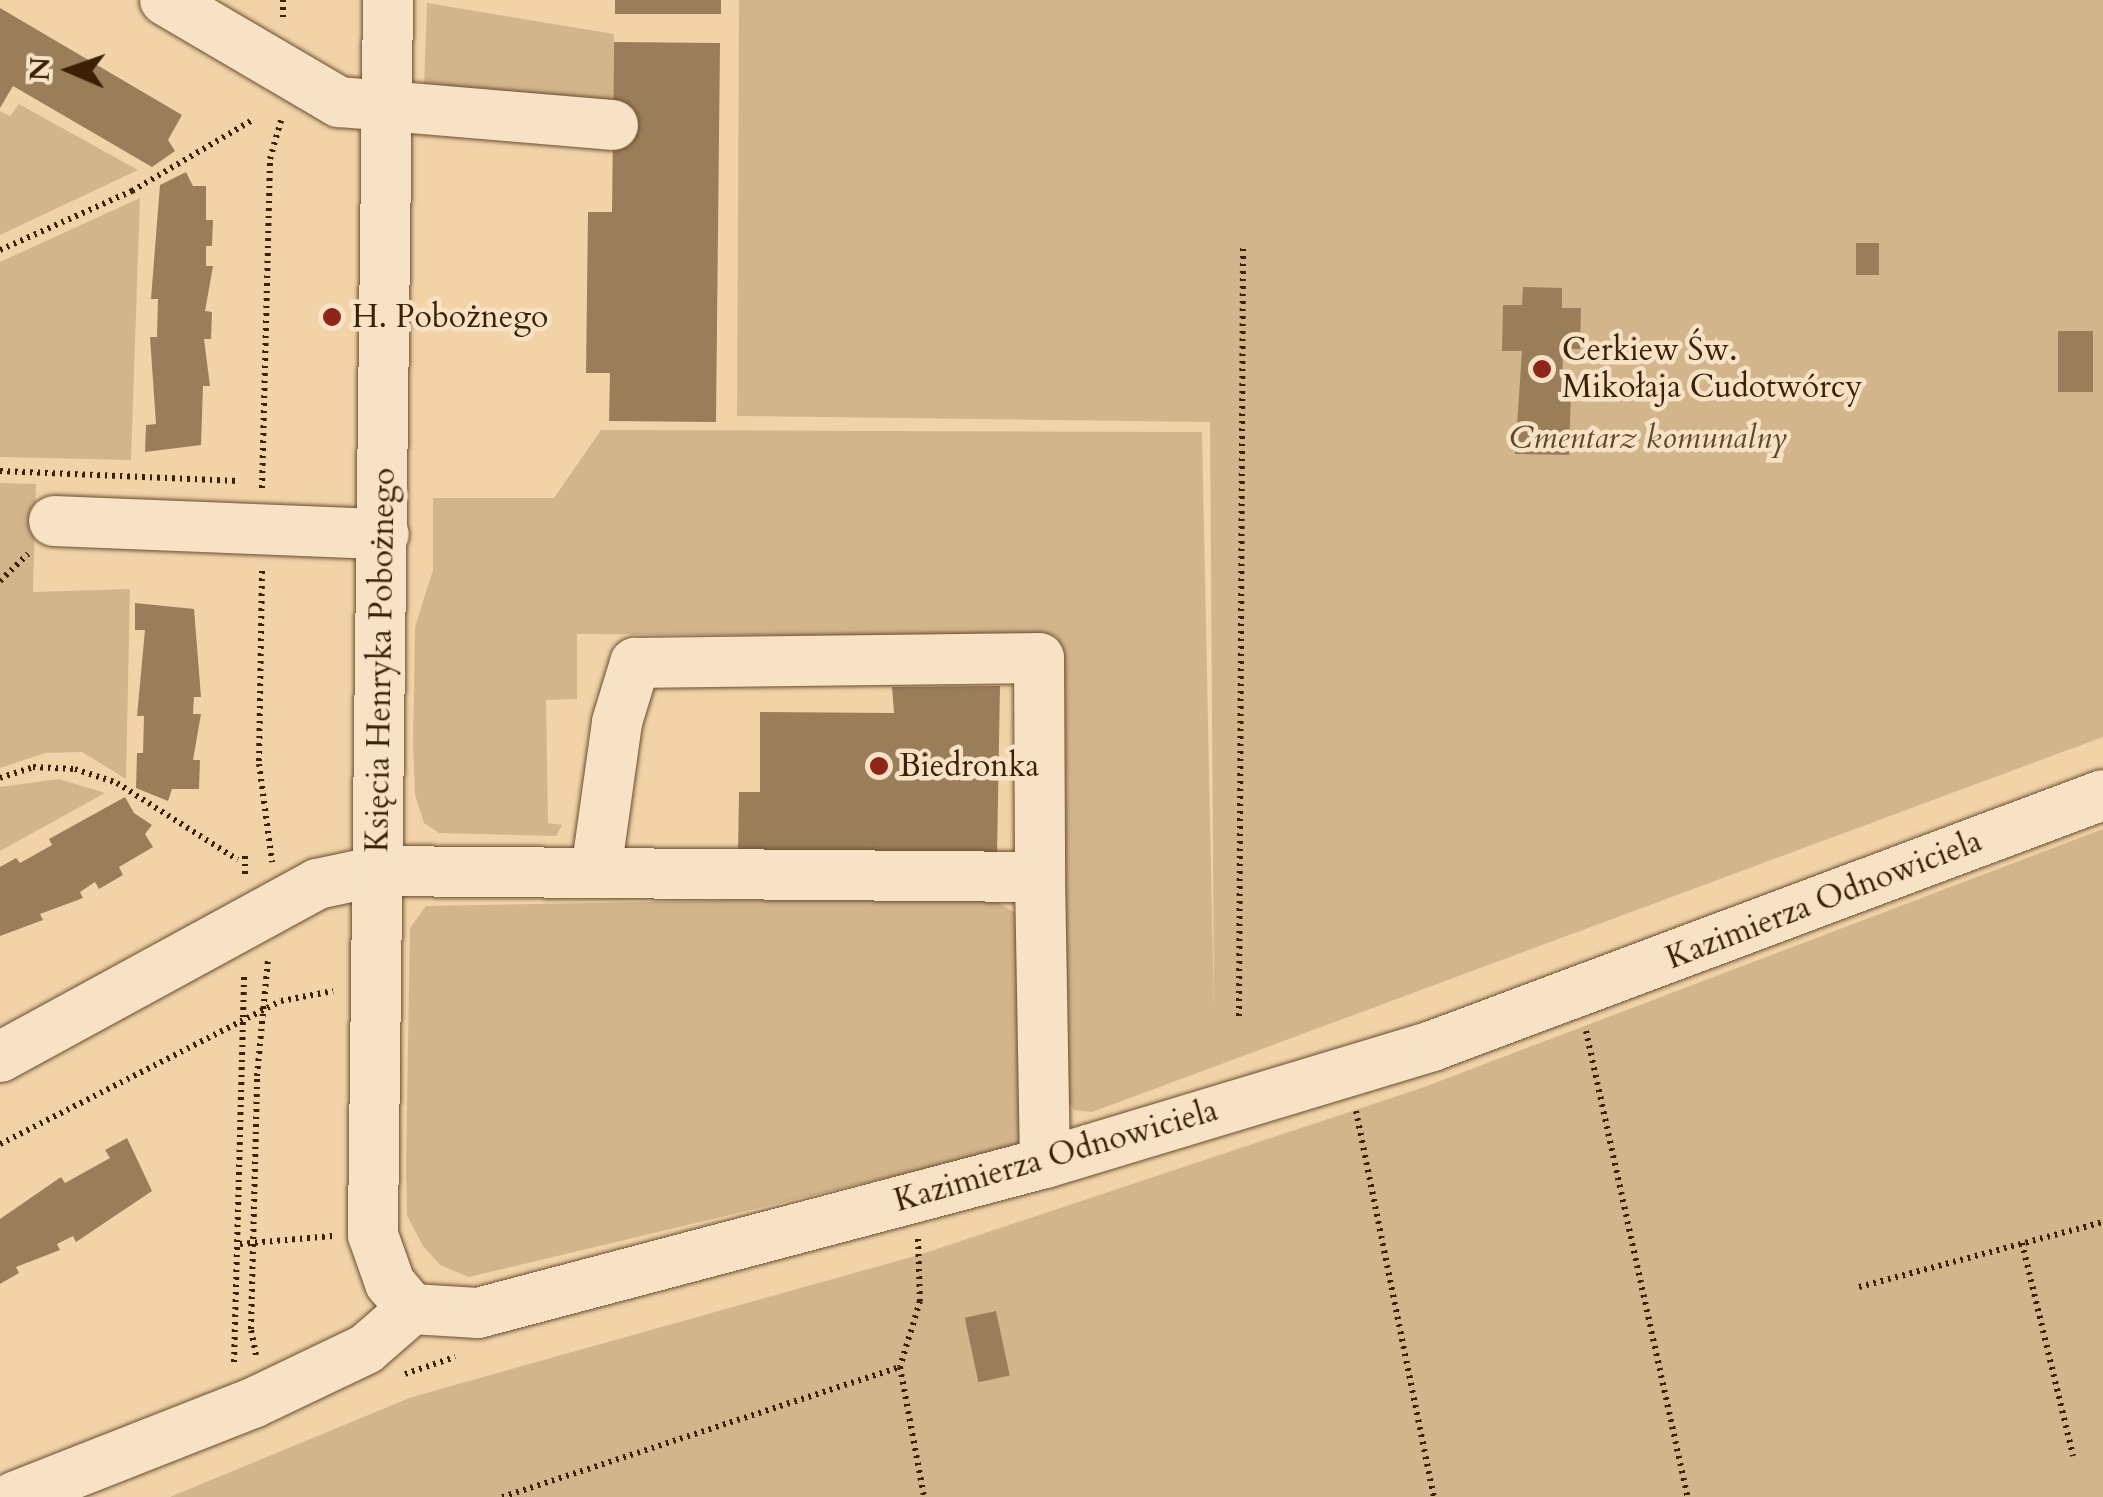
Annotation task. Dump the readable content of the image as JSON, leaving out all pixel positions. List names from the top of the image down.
{
  "streets": {
    "street": ["Księcia Henryka Pobożnego", "Kazimierza Odnowiciela"]
  },
  "crossings": [
    ["Księcia Henryka Pobożnego", "Kazimierza Odnowiciela"]
  ],
  "parks": ["Cmentarz komunalny"],
  "places": ["H. Pobożnego", "Cerkiew Św. Mikołaja Cudotwórcy", "Biedronka"],
  "north": "left"
}
